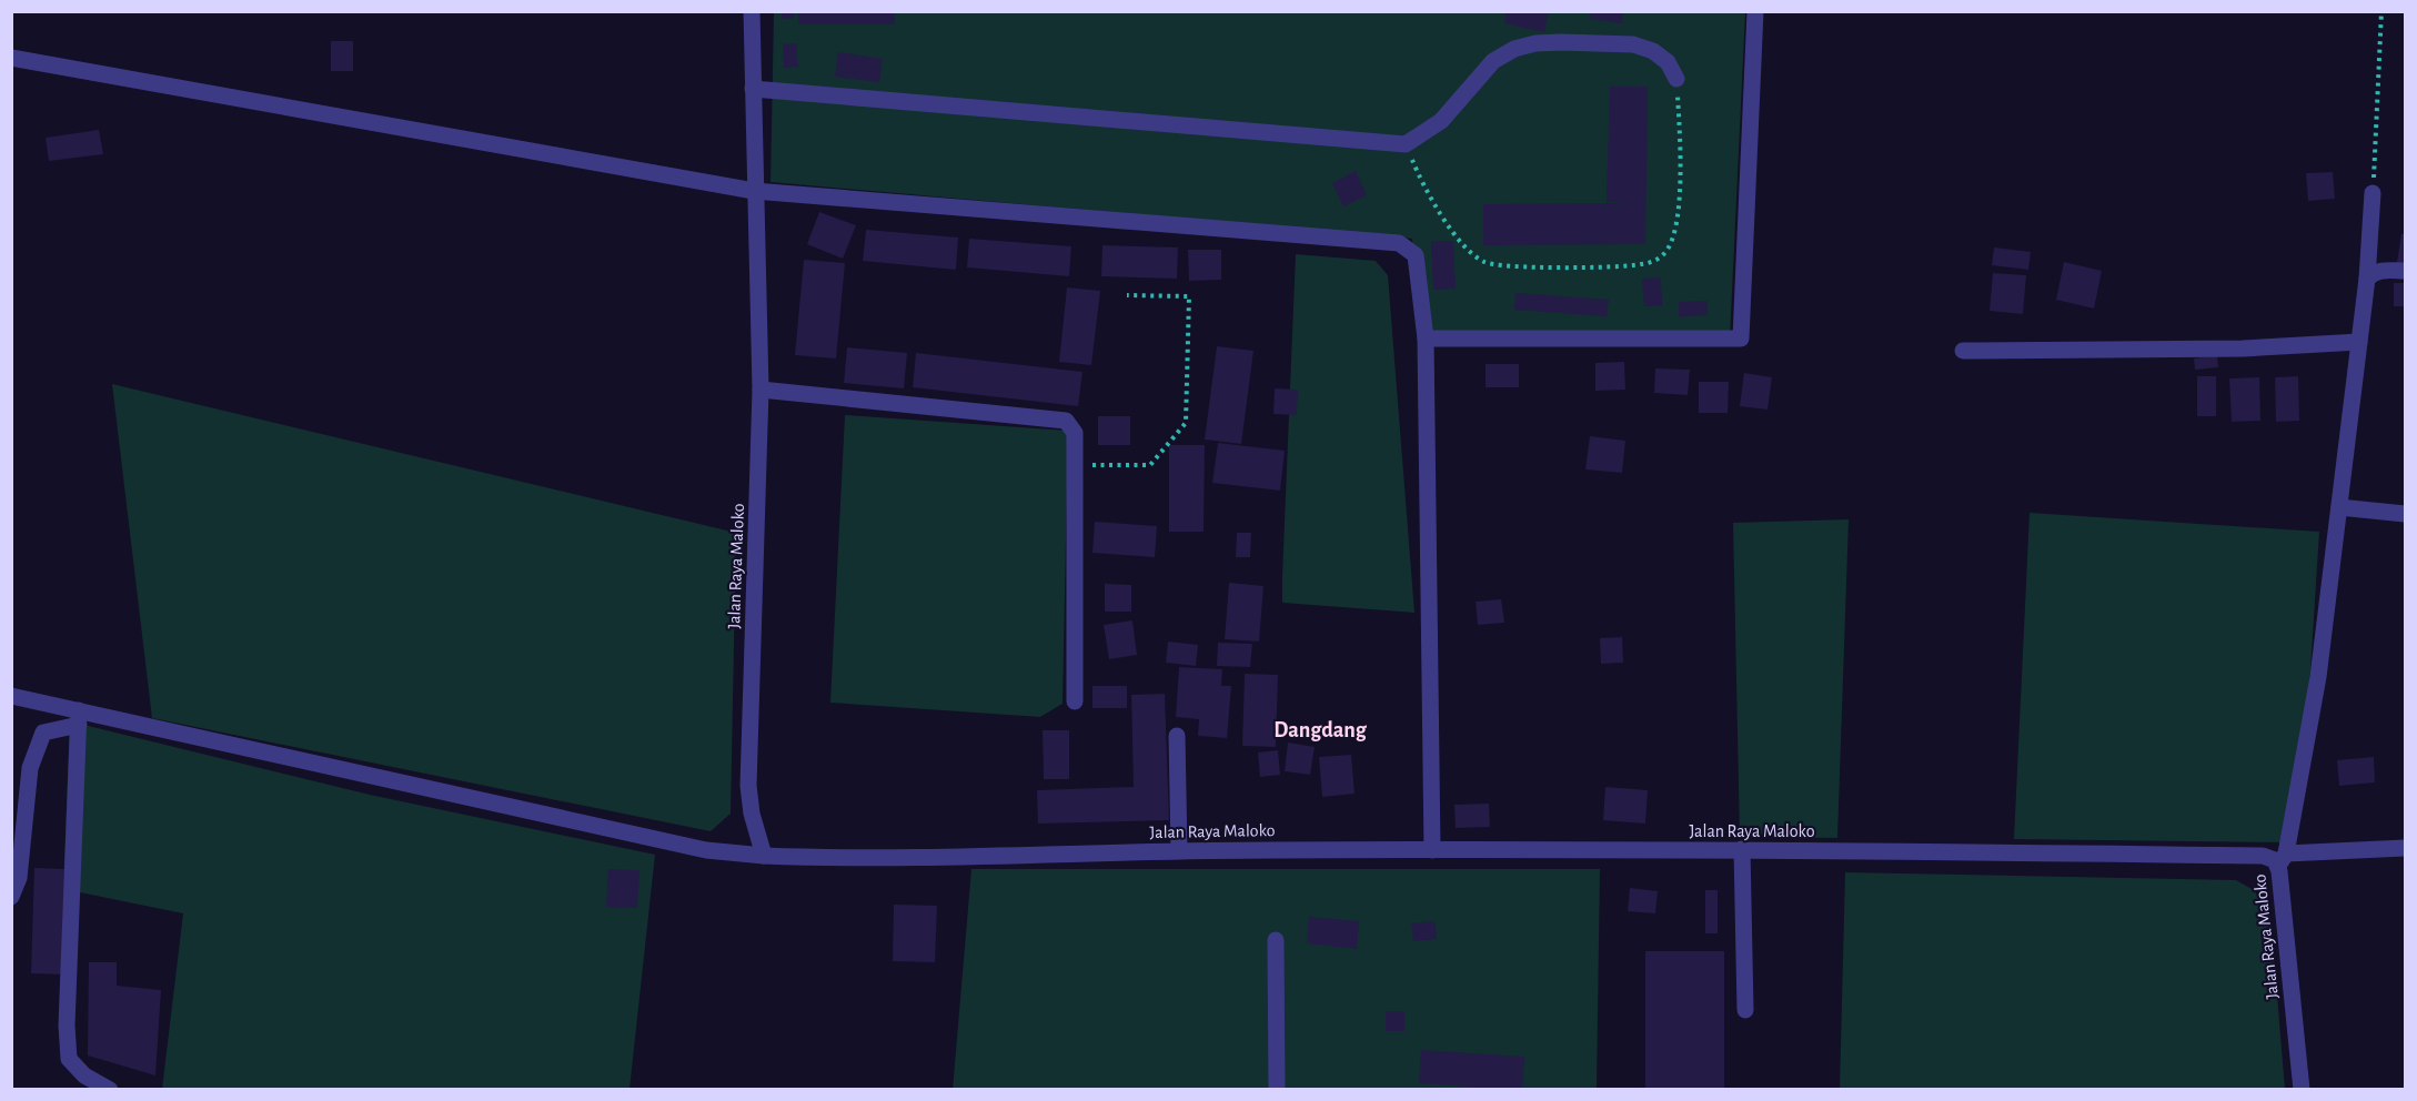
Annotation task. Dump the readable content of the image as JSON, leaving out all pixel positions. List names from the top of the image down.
{
  "streets": {
    "street": ["Jalan Raya Maloko"]
  },
  "districts": ["Dangdang"]
}
